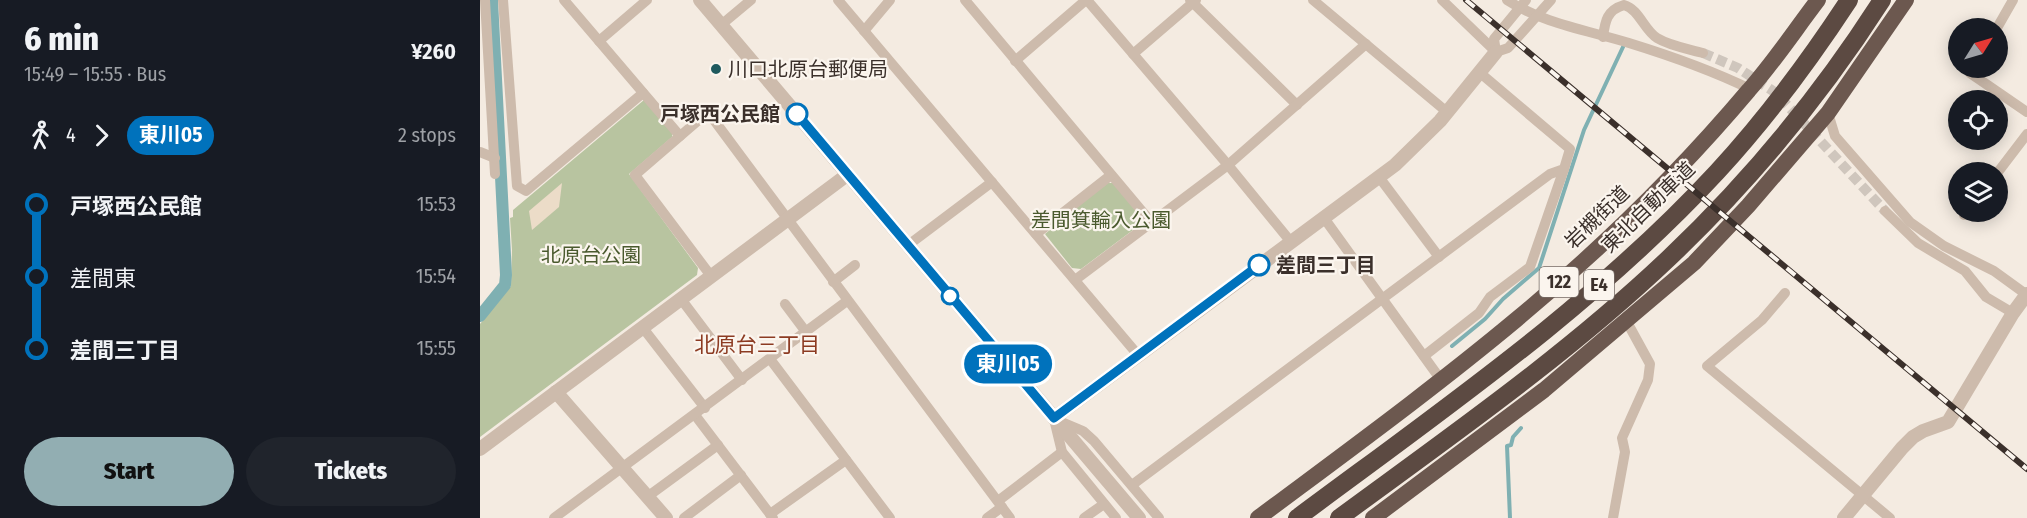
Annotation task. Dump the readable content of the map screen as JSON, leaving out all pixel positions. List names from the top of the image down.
{
  "streets": {
    "highway": [
      "東北自動車道",
      "岩槻街道",
      "122",
      "E4"
    ]
  },
  "districts": ["北原台三丁目"],
  "parks": ["差間箕輪入公園", "北原台公園"],
  "places": ["川口北原台郵便局", "戸塚西公民館", "差間三丁目"],
  "lines": ["bus line 東川05"],
  "north": "top right",
  "page": {
    "heading": ["6 min", "15:49 – 15:55 · Bus", "¥260"],
    "on_map": "東川05",
    "legs": ["4", "東川05", "2 stops"],
    "list": [
      {
        "name": "戸塚西公民館",
        "value": "15:53"
      },
      {
        "name": "差間東",
        "value": "15:54"
      },
      {
        "name": "差間三丁目",
        "value": "15:55"
      }
    ],
    "buttons": ["Start", "Tickets"]
  }
}
